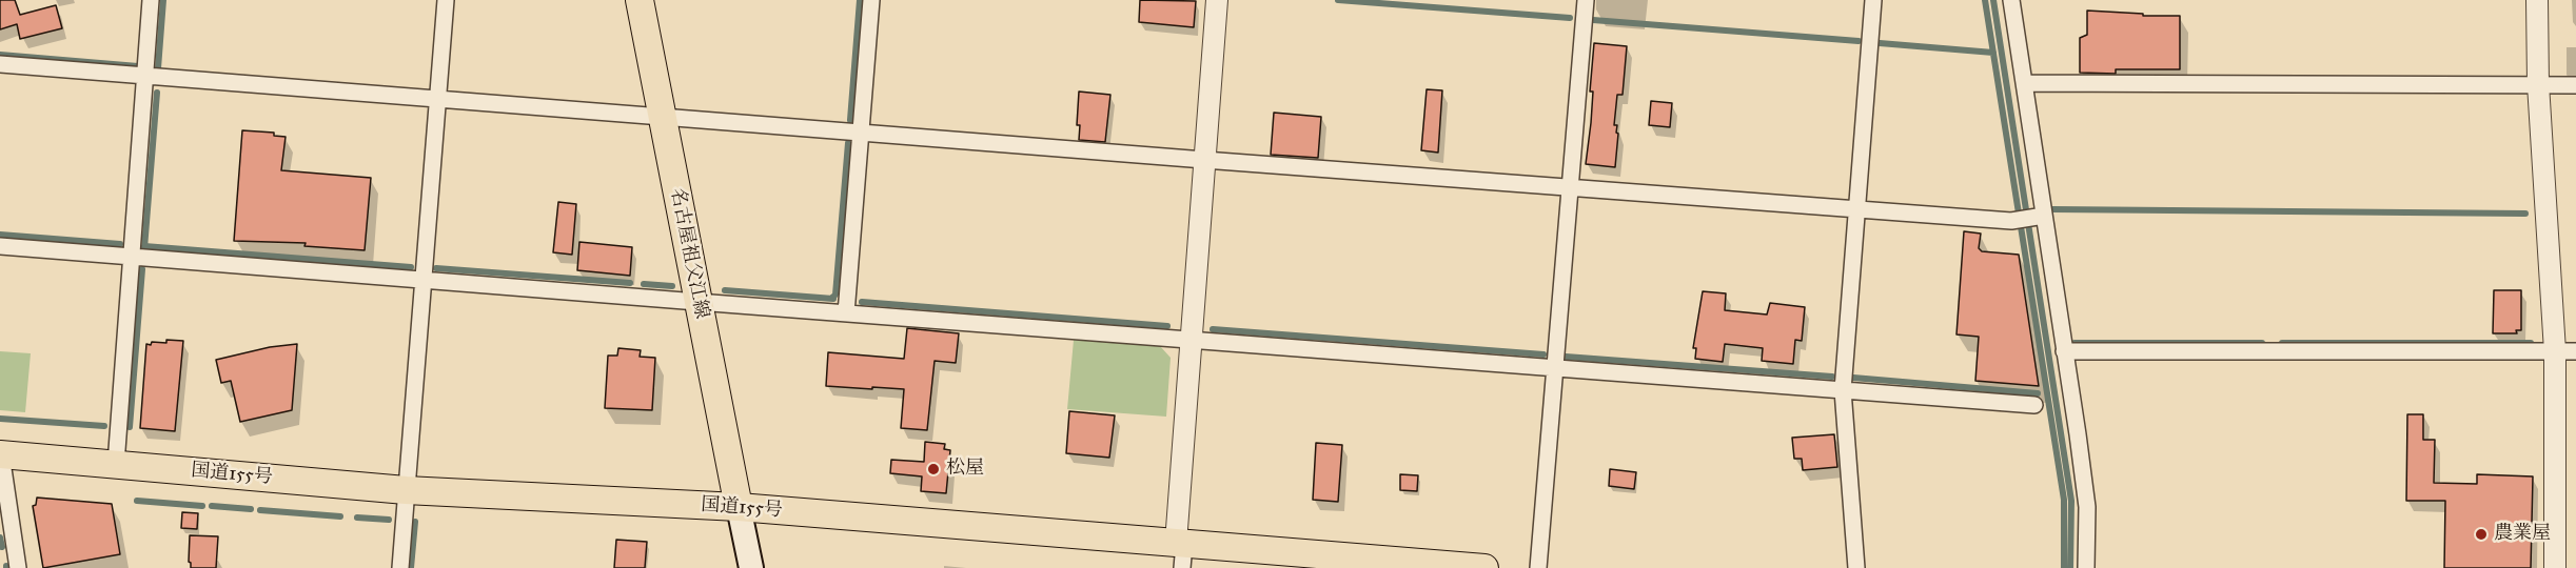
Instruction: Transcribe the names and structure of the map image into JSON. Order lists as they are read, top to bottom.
{
  "streets": {
    "main road": ["名古屋祖父江線", "国道155号"]
  },
  "crossings": [
    ["名古屋祖父江線", "国道155号"]
  ],
  "places": ["松屋", "農業屋"]
}
